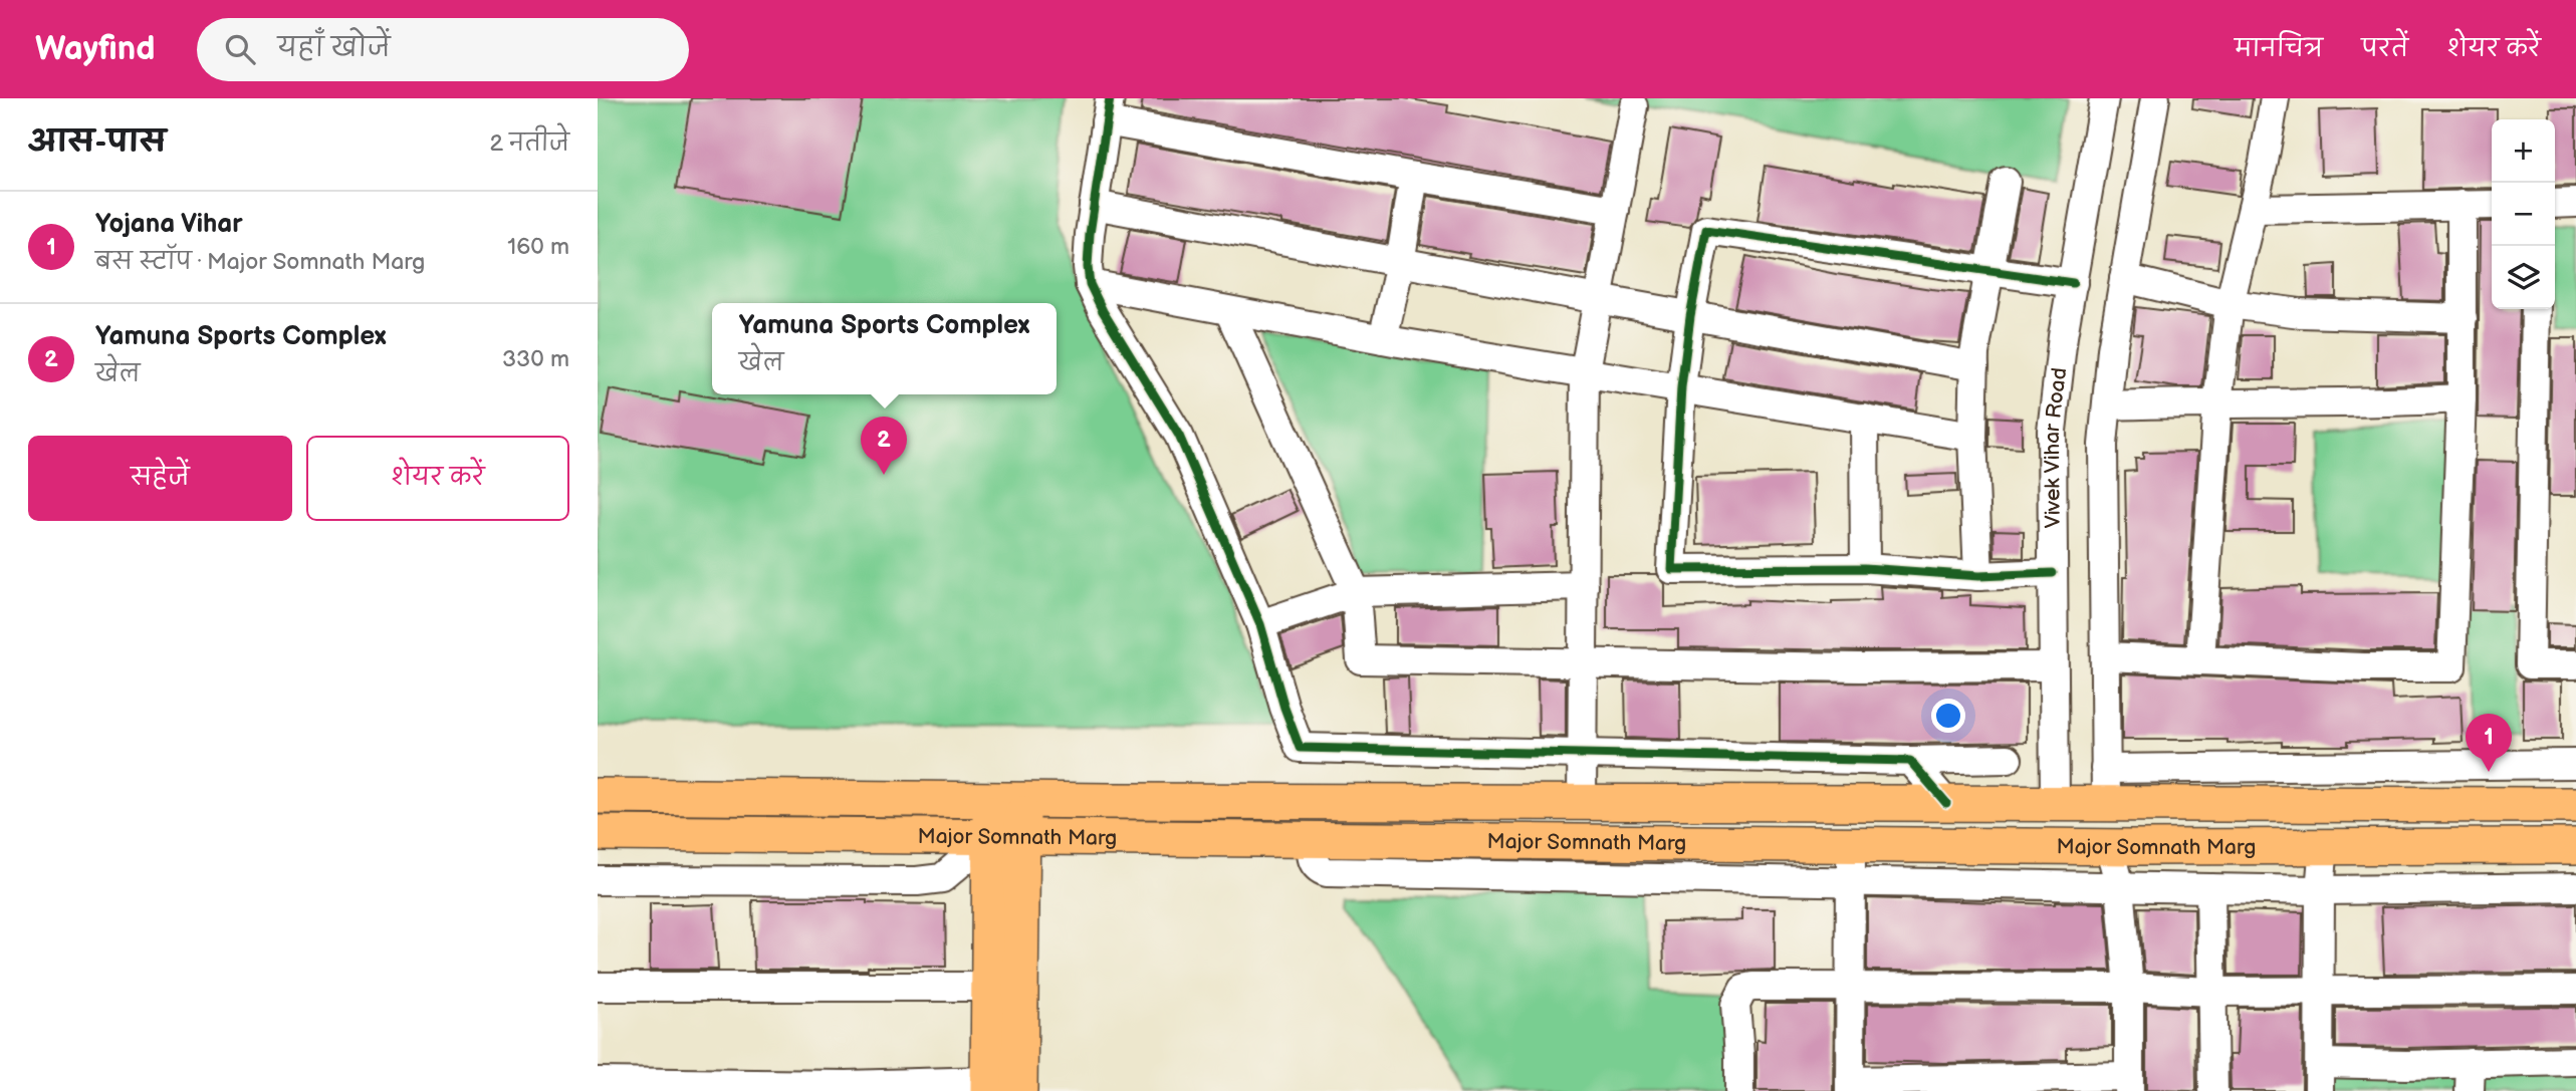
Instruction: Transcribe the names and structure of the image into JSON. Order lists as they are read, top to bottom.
{
  "streets": {
    "main road": ["Major Somnath Marg"],
    "street": ["Vivek Vihar Road"]
  },
  "crossings": [
    ["Vivek Vihar Road", "Major Somnath Marg"]
  ],
  "page": {
    "header": "Wayfind",
    "search": "यहाँ खोजें",
    "nav": ["मानचित्र", "परतें", "शेयर करें"],
    "heading": ["आस-पास", "2 नतीजे"],
    "map_buttons": ["+", "−"],
    "list": [
      {
        "mark": "1",
        "name": "Yojana Vihar",
        "note": "बस स्टॉप · Major Somnath Marg",
        "value": "160 m"
      },
      {
        "mark": "2",
        "name": "Yamuna Sports Complex",
        "note": "खेल",
        "value": "330 m"
      }
    ],
    "popup": ["Yamuna Sports Complex", "खेल"],
    "buttons": ["सहेजें", "शेयर करें"],
    "pins": ["2", "1"]
  }
}
